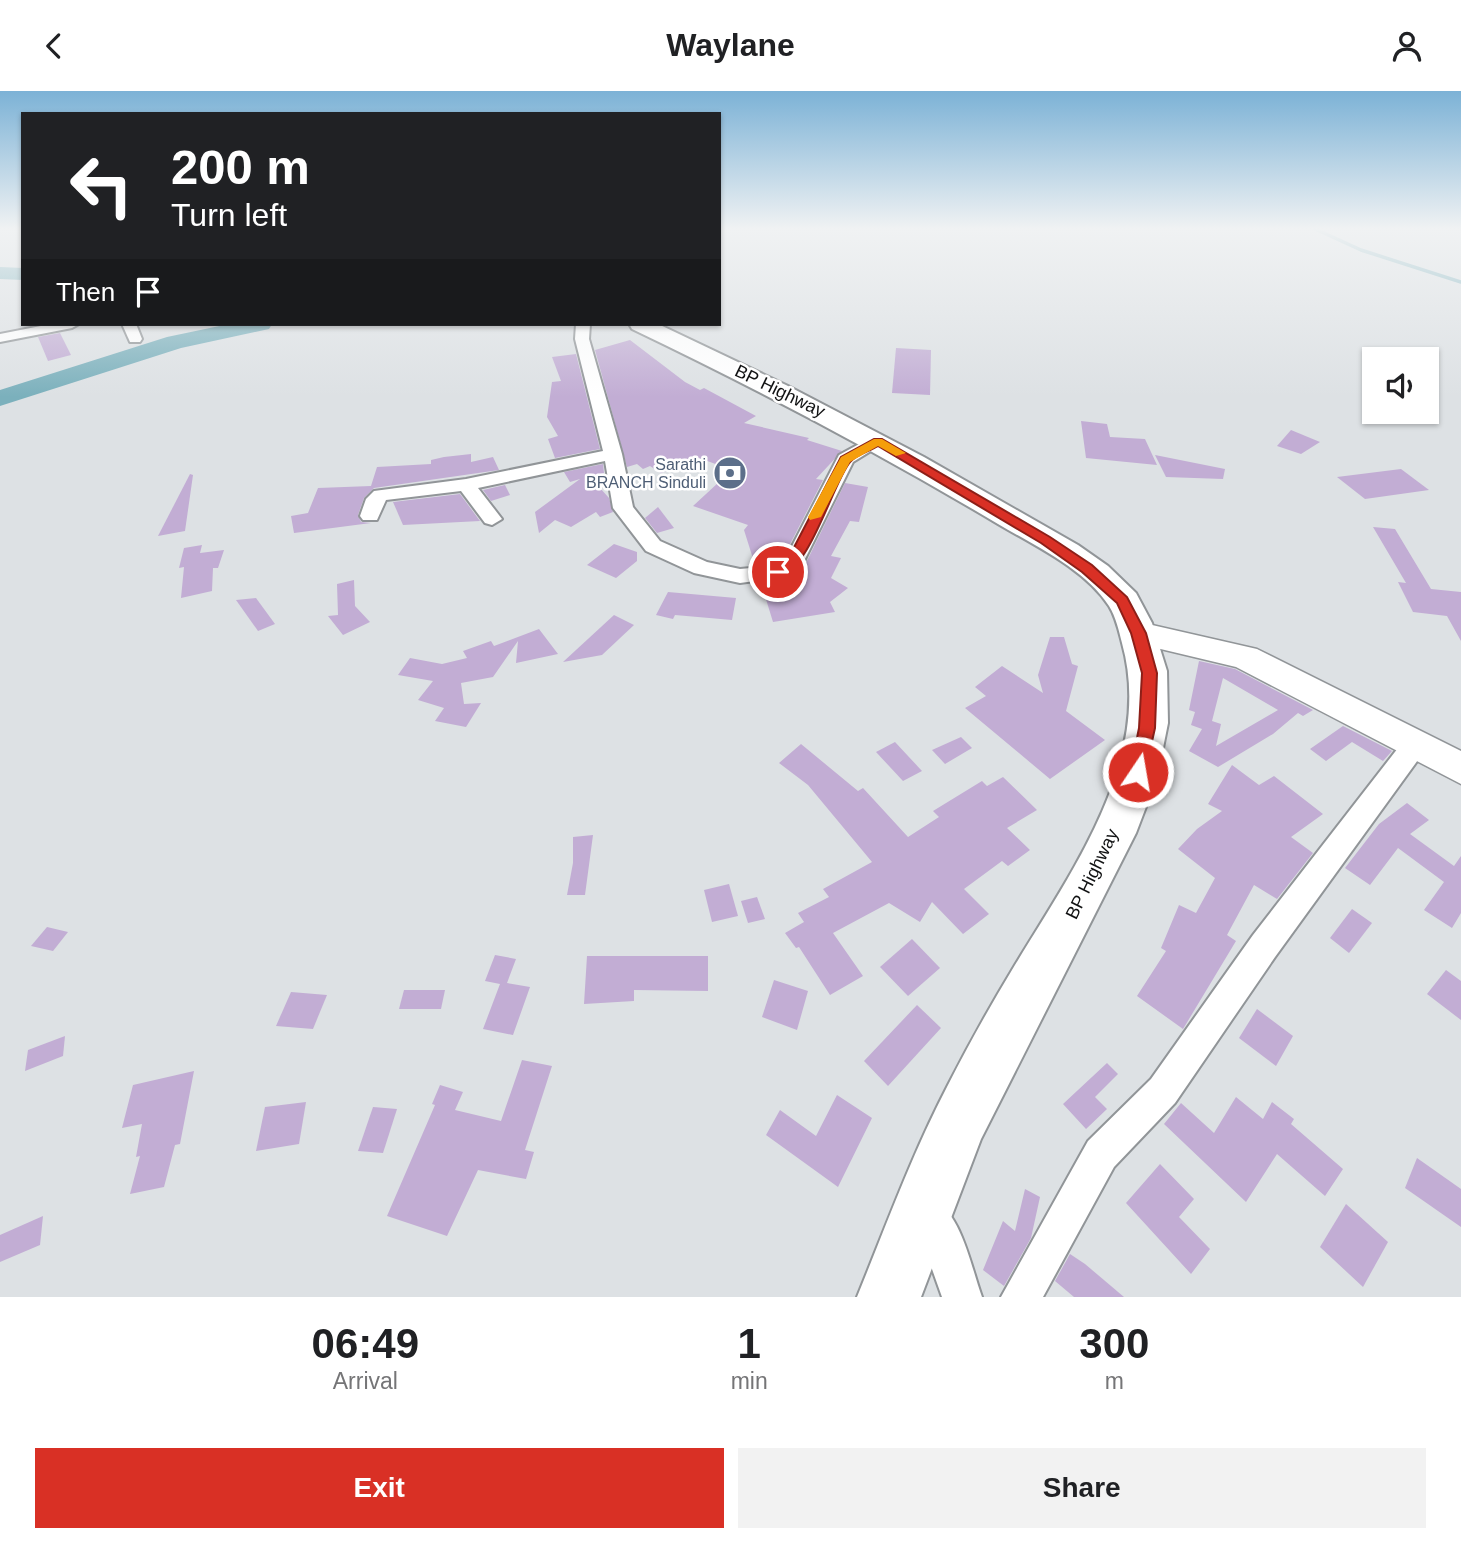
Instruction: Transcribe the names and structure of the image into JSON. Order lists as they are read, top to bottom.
{
  "streets": {
    "highway": ["BP Highway"]
  },
  "places": {
    "bank": ["Sarathi BRANCH Sinduli"]
  },
  "page": {
    "header": "Waylane",
    "turn": ["200 m", "Turn left"],
    "then": "Then",
    "eta": [
      "06:49",
      "Arrival",
      "1",
      "min",
      "300",
      "m"
    ],
    "buttons": ["Exit", "Share"]
  }
}
